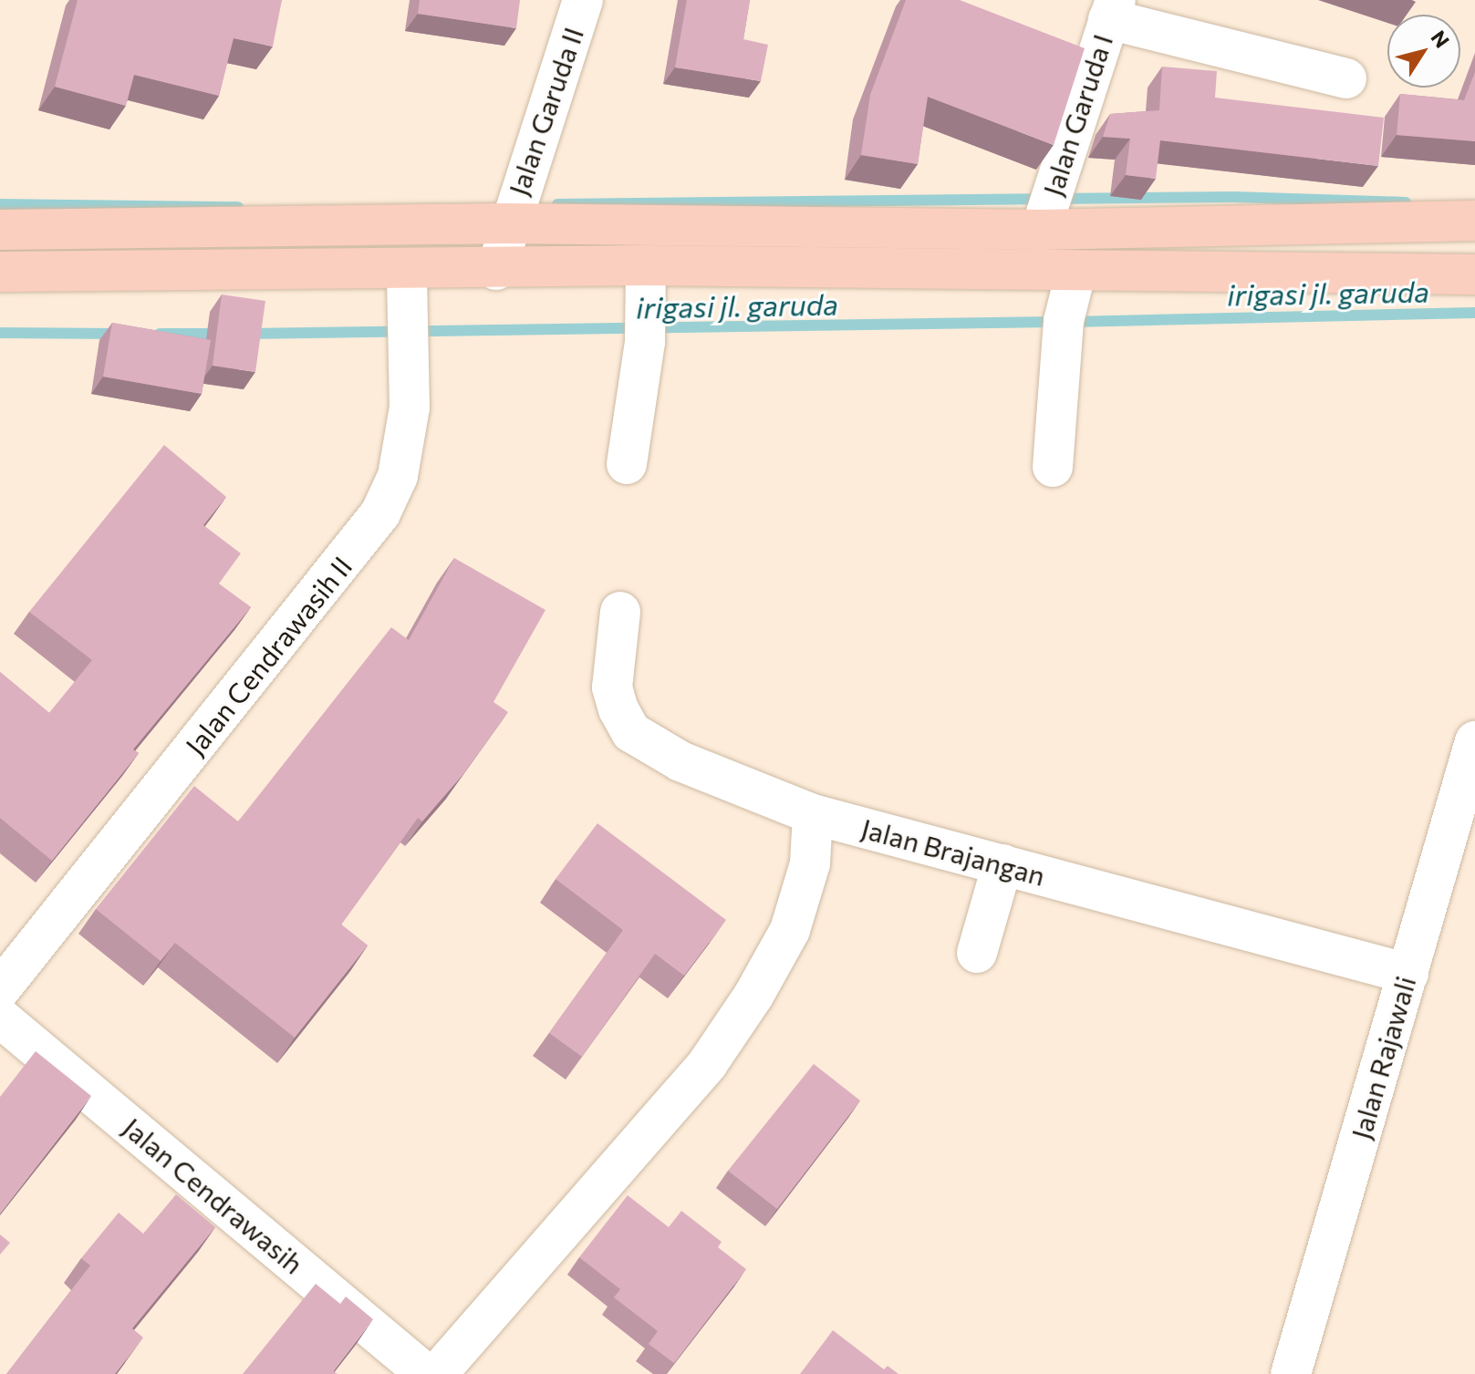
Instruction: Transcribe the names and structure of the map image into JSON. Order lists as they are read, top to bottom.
{
  "streets": {
    "street": [
      "Jalan Garuda II",
      "Jalan Garuda I",
      "Jalan Cendrawasih II",
      "Jalan Brajangan",
      "Jalan Rajawali",
      "Jalan Cendrawasih"
    ]
  },
  "crossings": [
    ["Jalan Brajangan", "Jalan Rajawali"]
  ],
  "water": ["irigasi jl. garuda"],
  "north": "top right"
}
